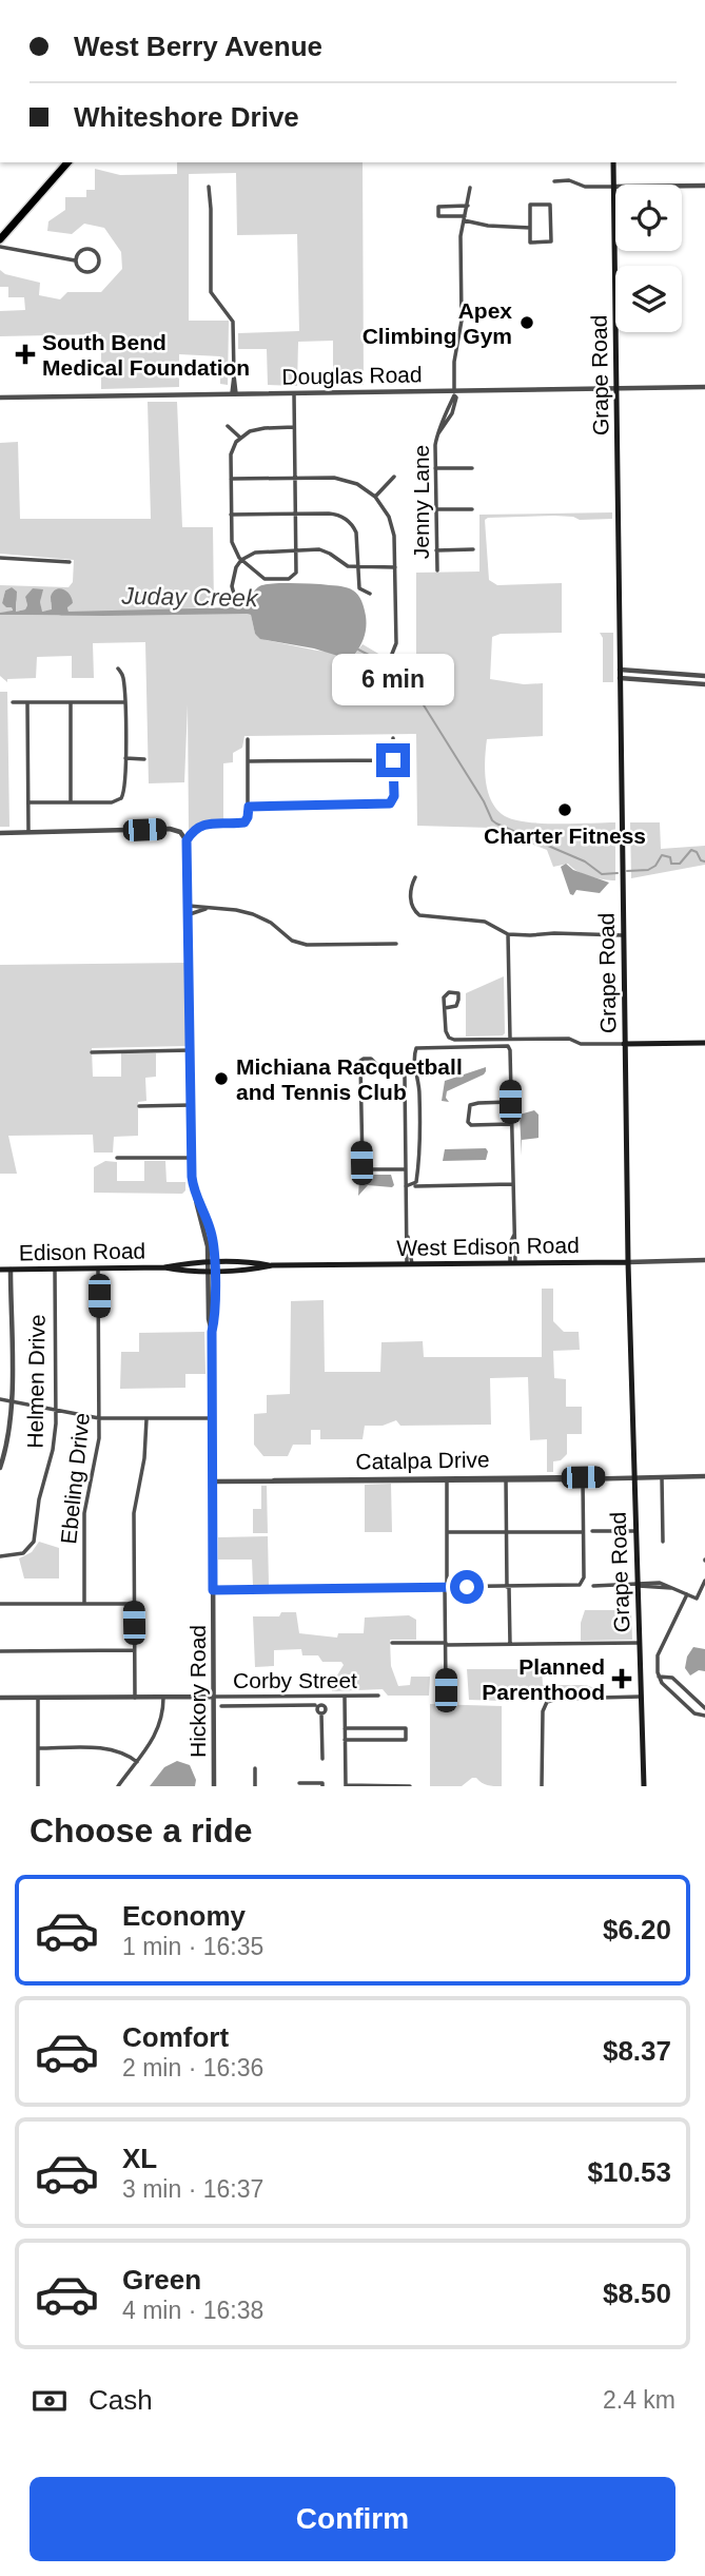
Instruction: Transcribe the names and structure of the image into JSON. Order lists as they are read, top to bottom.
{
  "streets": {
    "main road": ["Grape Road", "West Edison Road", "Edison Road"],
    "street": [
      "Douglas Road",
      "Jenny Lane",
      "Helmen Drive",
      "Catalpa Drive",
      "Ebeling Drive",
      "Corby Street",
      "Hickory Road"
    ]
  },
  "crossings": [
    ["Douglas Road", "Grape Road"],
    ["Douglas Road", "Jenny Lane"],
    ["Grape Road", "West Edison Road"],
    ["Grape Road", "Catalpa Drive"],
    ["West Edison Road", "Edison Road"],
    ["West Edison Road", "Hickory Road"],
    ["Edison Road", "Helmen Drive"],
    ["Edison Road", "Ebeling Drive"],
    ["Edison Road", "Hickory Road"],
    ["Catalpa Drive", "Hickory Road"],
    ["Corby Street", "Hickory Road"]
  ],
  "water": ["Juday Creek"],
  "places": {
    "other": ["Apex Climbing Gym", "Charter Fitness", "Michiana Racquetball and Tennis Club"],
    "health": ["South Bend Medical Foundation", "Planned Parenthood"]
  },
  "page": {
    "banner": ["West Berry Avenue", "Whiteshore Drive"],
    "bubble": "6 min",
    "heading": "Choose a ride",
    "list": [
      {
        "name": "Economy",
        "note": "1 min · 16:35",
        "value": "$6.20"
      },
      {
        "name": "Comfort",
        "note": "2 min · 16:36",
        "value": "$8.37"
      },
      {
        "name": "XL",
        "note": "3 min · 16:37",
        "value": "$10.53"
      },
      {
        "name": "Green",
        "note": "4 min · 16:38",
        "value": "$8.50"
      }
    ],
    "pay": ["Cash", "2.4 km"],
    "buttons": "Confirm"
  }
}
